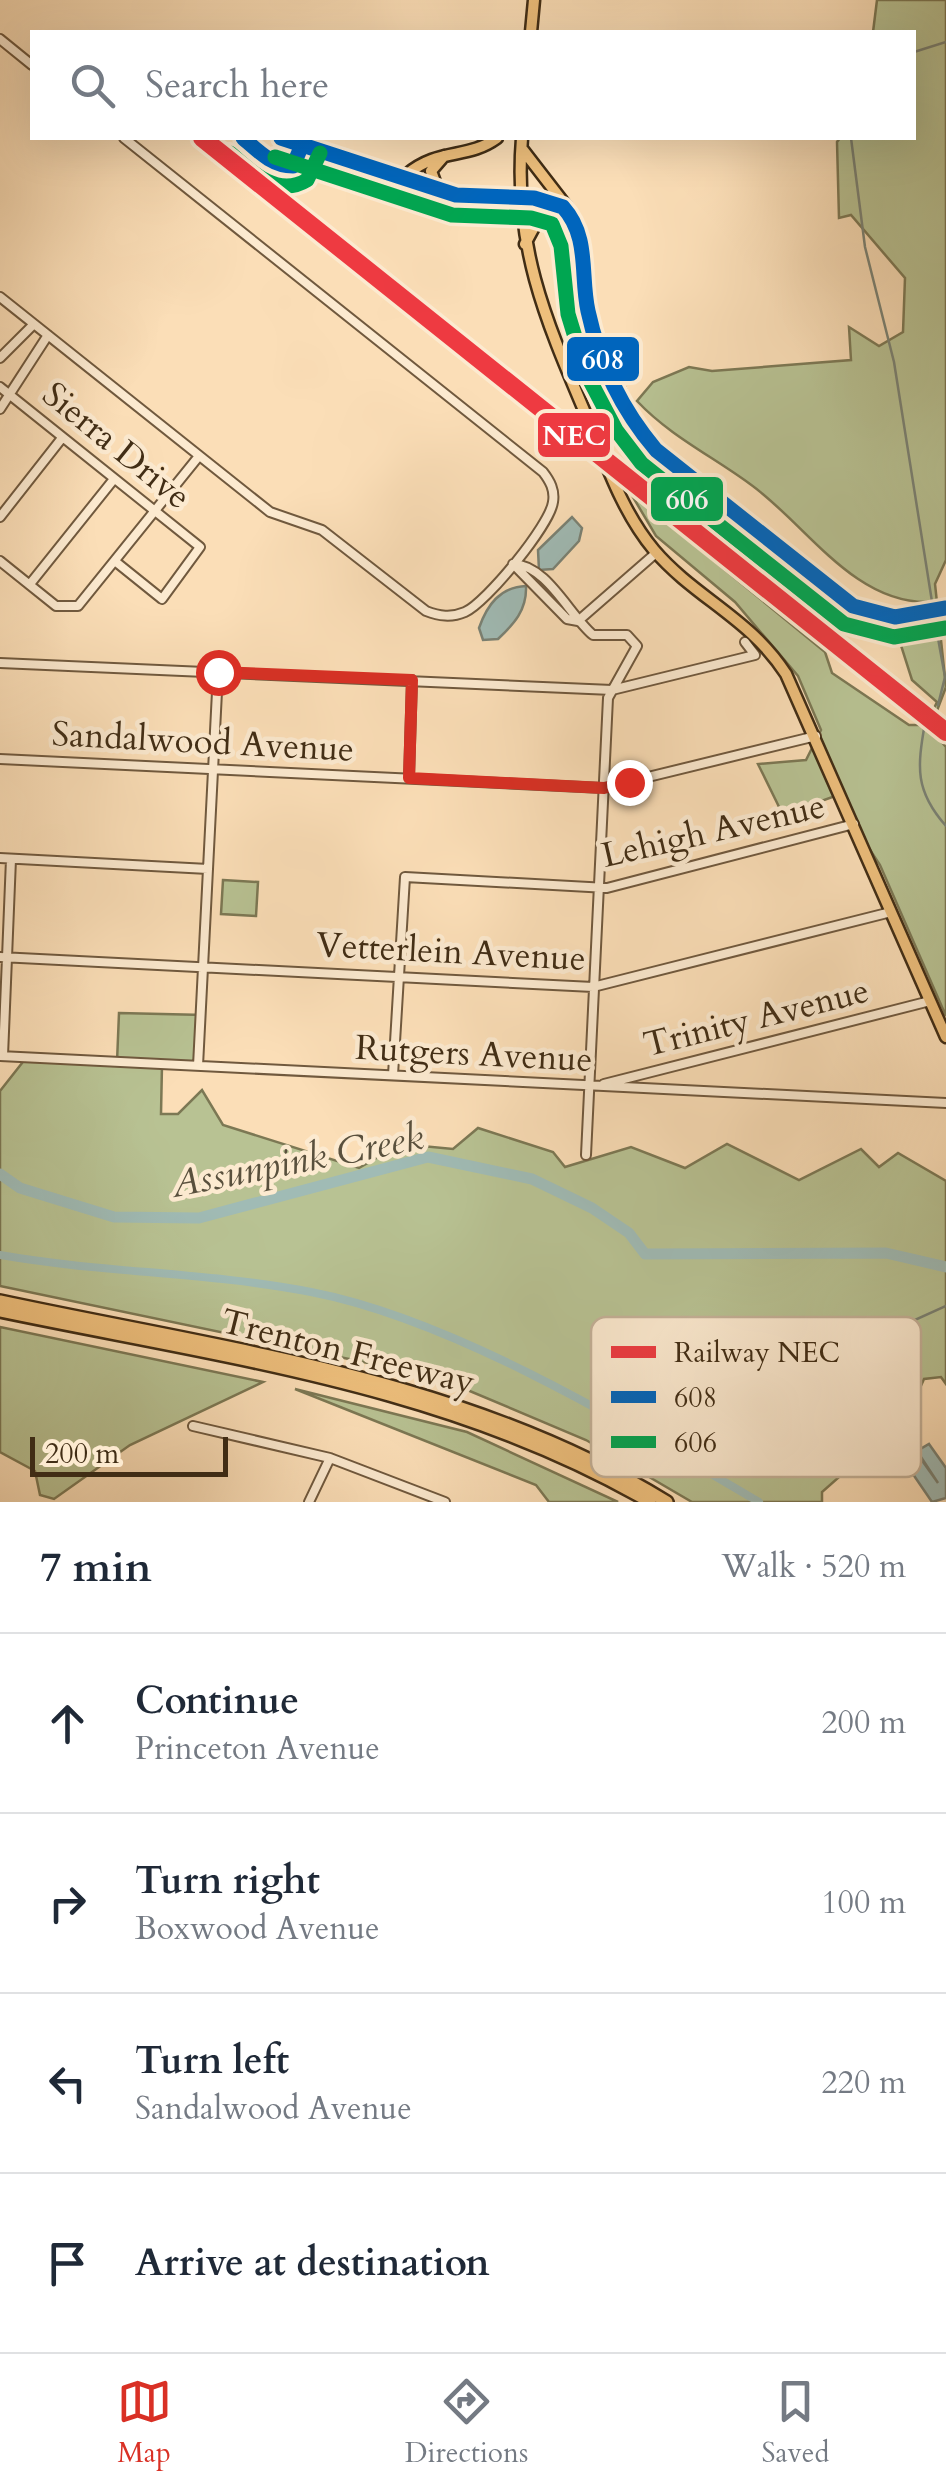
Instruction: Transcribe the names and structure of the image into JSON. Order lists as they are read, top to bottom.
{
  "streets": {
    "highway": ["Trenton Freeway"],
    "street": [
      "Sierra Drive",
      "Sandalwood Avenue",
      "Lehigh Avenue",
      "Vetterlein Avenue",
      "Trinity Avenue",
      "Rutgers Avenue"
    ]
  },
  "crossings": [
    ["Lehigh Avenue", "Vetterlein Avenue"],
    ["Trinity Avenue", "Rutgers Avenue"]
  ],
  "water": ["Assunpink Creek"],
  "lines": ["rail line NEC", "transit line 608", "transit line 606"],
  "legend": ["Railway NEC", "608", "606"],
  "scale_bar": "200 m",
  "page": {
    "search": "Search here",
    "scale": "200 m",
    "heading": ["7 min", "Walk · 520 m"],
    "list": [
      ["Continue", "Princeton Avenue", "200 m"],
      ["Turn right", "Boxwood Avenue", "100 m"],
      ["Turn left", "Sandalwood Avenue", "220 m"],
      "Arrive at destination"
    ],
    "nav": ["Map", "Directions", "Saved"]
  }
}
